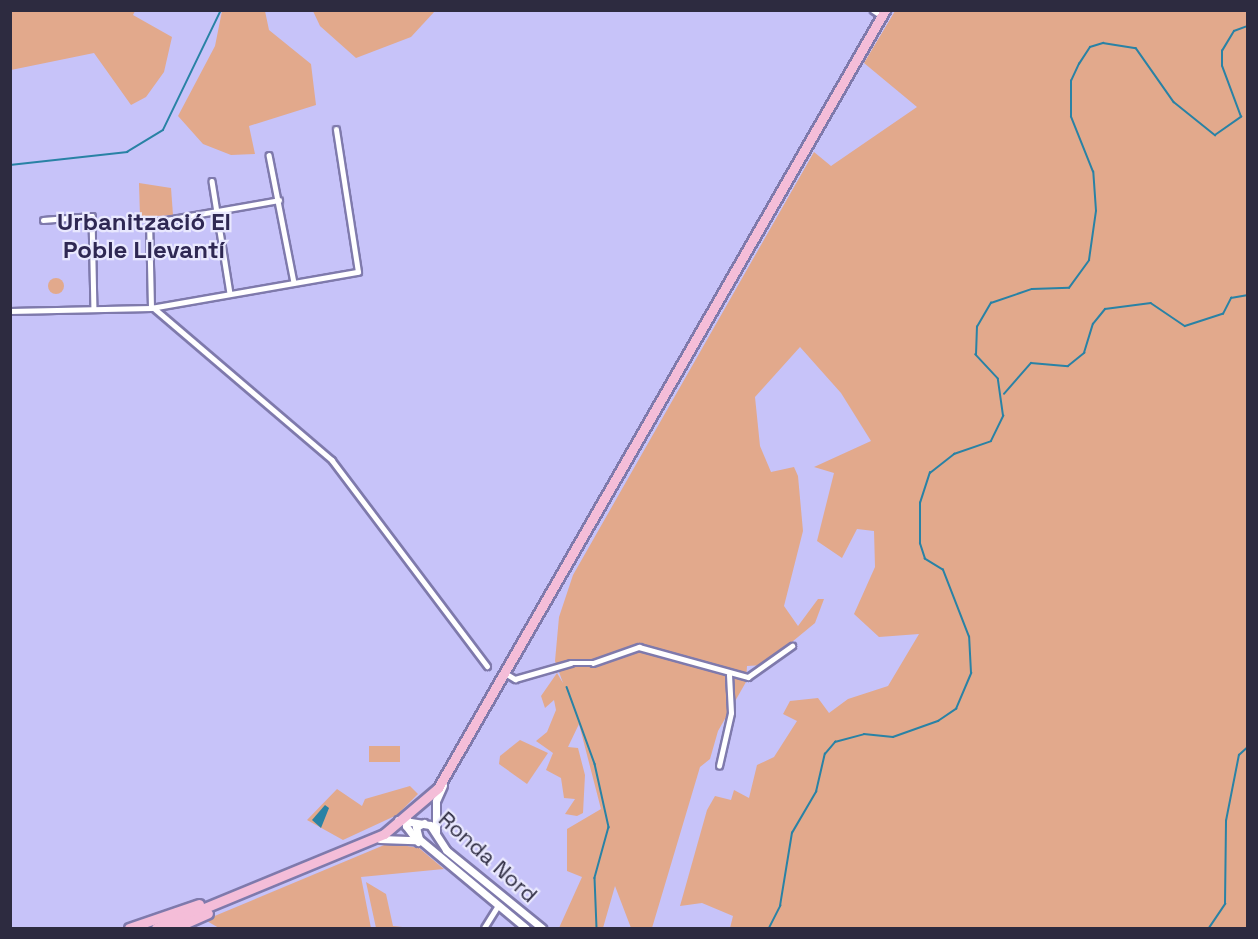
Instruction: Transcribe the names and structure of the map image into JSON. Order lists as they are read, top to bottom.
{
  "streets": {
    "main road": ["Ronda Nord"]
  },
  "districts": ["Urbanització El Poble Llevantí"]
}
